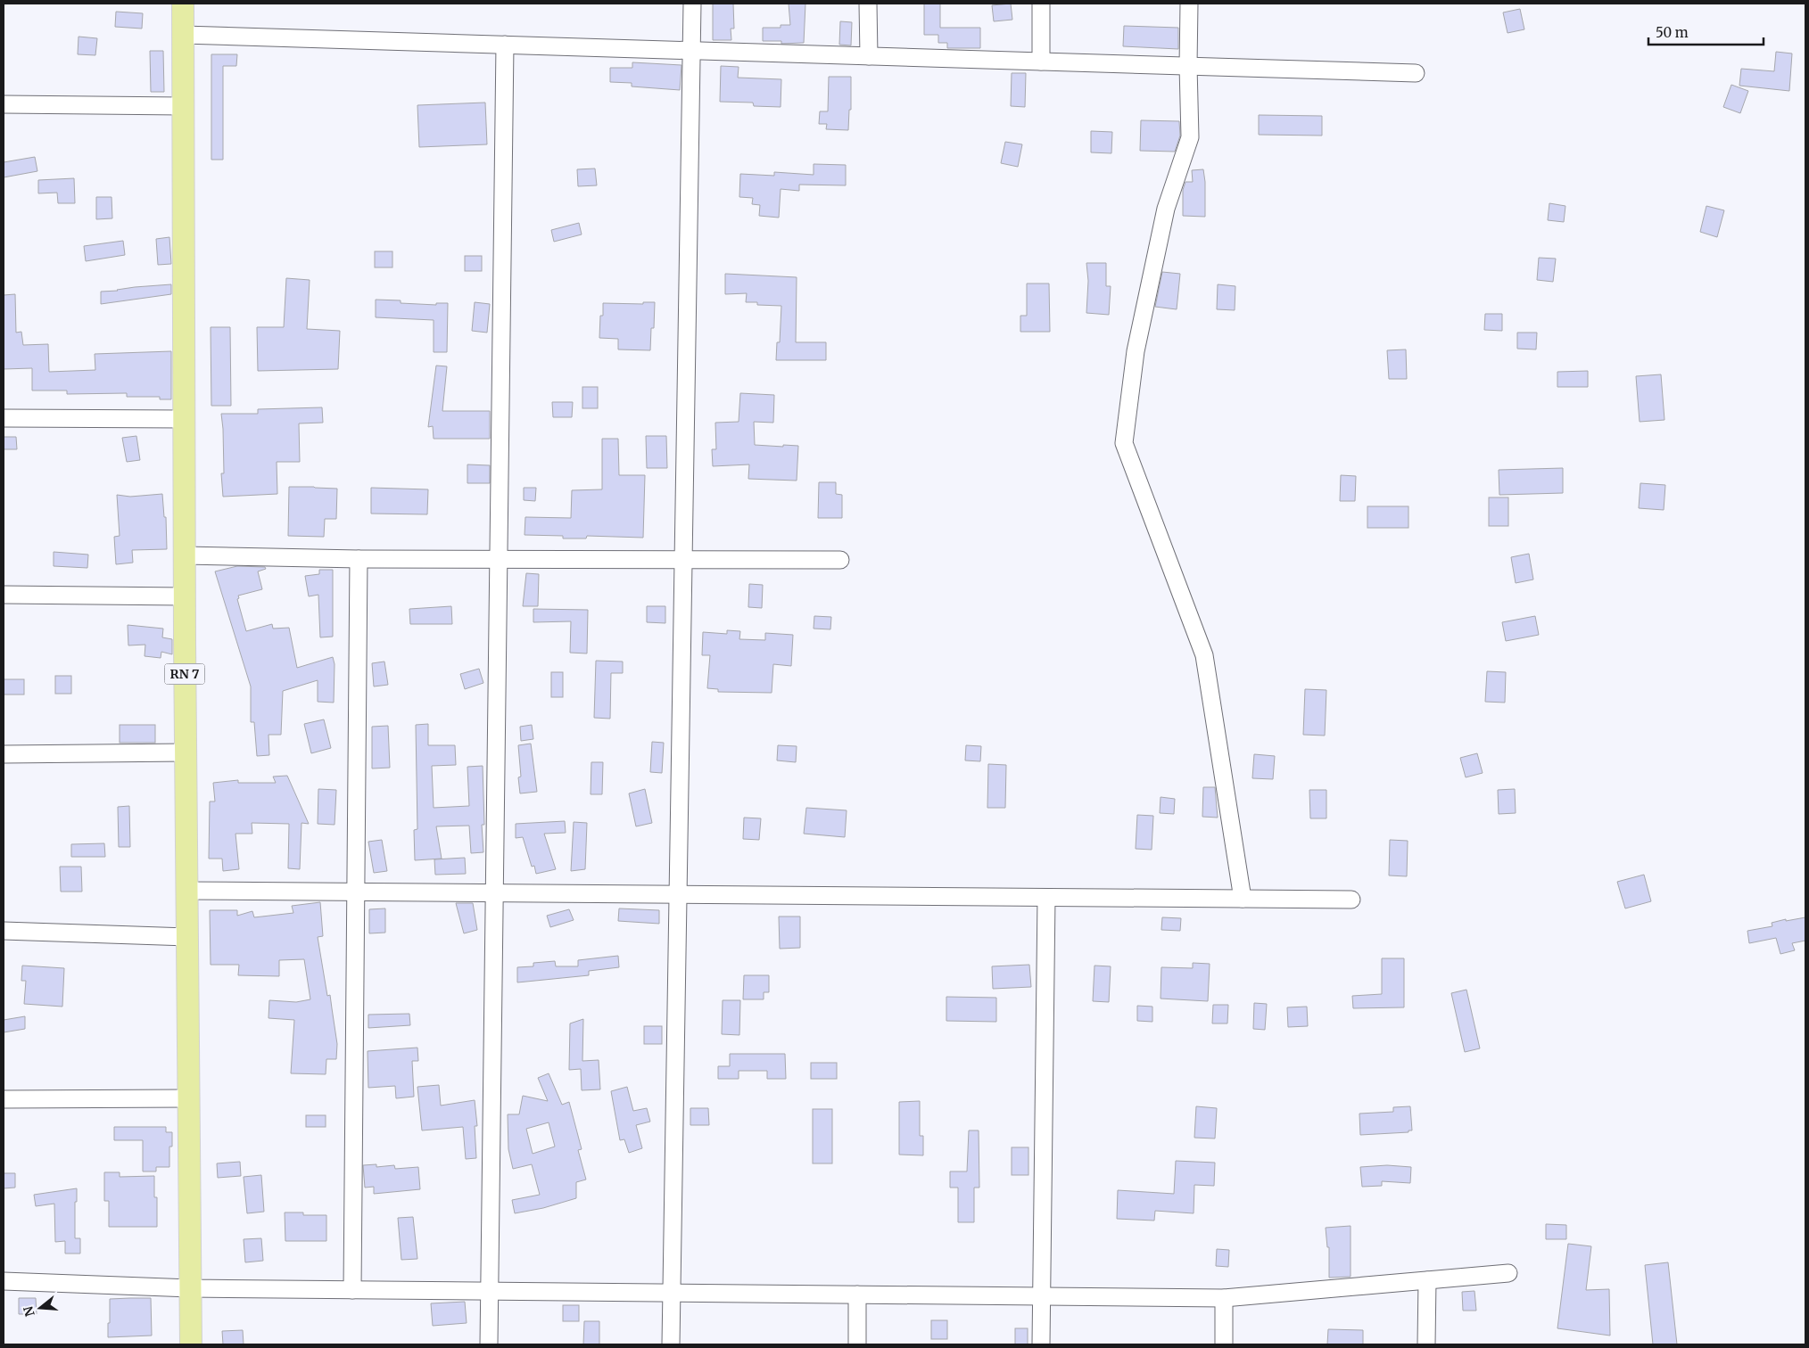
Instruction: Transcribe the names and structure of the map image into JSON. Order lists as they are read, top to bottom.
{
  "streets": {
    "main road": ["RN 7"]
  },
  "scale_bar": "50 m",
  "north": "left"
}
